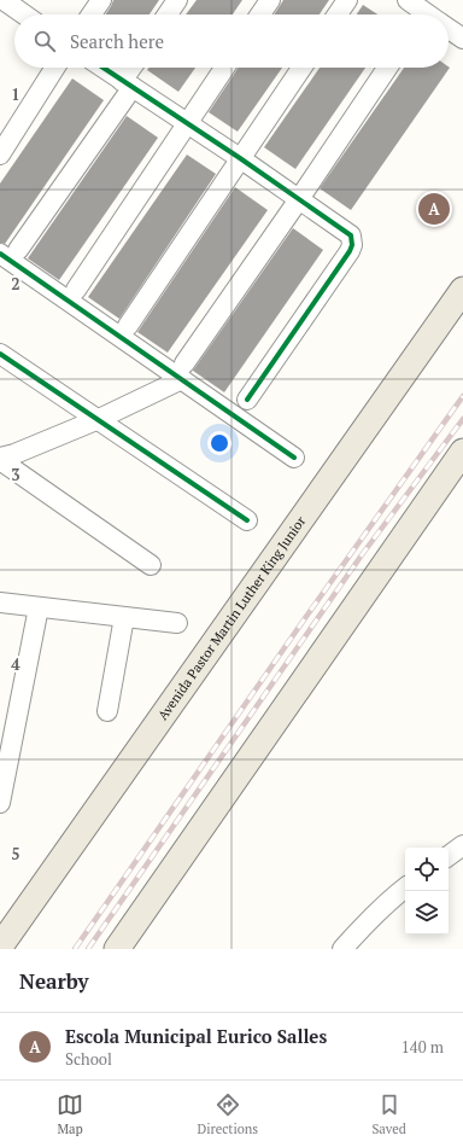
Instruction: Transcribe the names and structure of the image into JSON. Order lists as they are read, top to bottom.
{
  "streets": {
    "main road": ["Avenida Pastor Martin Luther King Junior"]
  },
  "page": {
    "search": "Search here",
    "pins": "A",
    "heading": "Nearby",
    "list": [
      {
        "mark": "A",
        "name": "Escola Municipal Eurico Salles",
        "note": "School",
        "value": "140 m"
      }
    ],
    "nav": ["Map", "Directions", "Saved"]
  },
  "grid": {
    "rows": [
      "1",
      "2",
      "3",
      "4",
      "5"
    ]
  }
}
